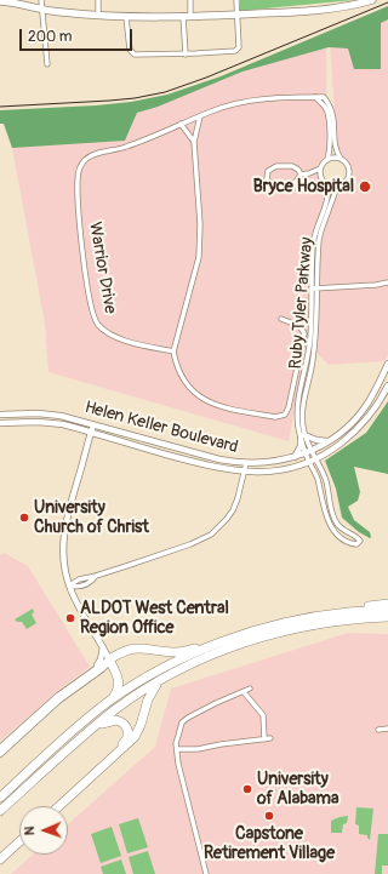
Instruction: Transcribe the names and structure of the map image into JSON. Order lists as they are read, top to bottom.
{
  "streets": {
    "street": ["Warrior Drive", "Ruby Tyler Parkway", "Helen Keller Boulevard"]
  },
  "crossings": [
    ["Warrior Drive", "Ruby Tyler Parkway"],
    ["Ruby Tyler Parkway", "Helen Keller Boulevard"]
  ],
  "places": [
    "Bryce Hospital",
    "University Church of Christ",
    "ALDOT West Central Region Office",
    "University of Alabama",
    "Capstone Retirement Village"
  ],
  "scale_bar": "200 m",
  "north": "left"
}
